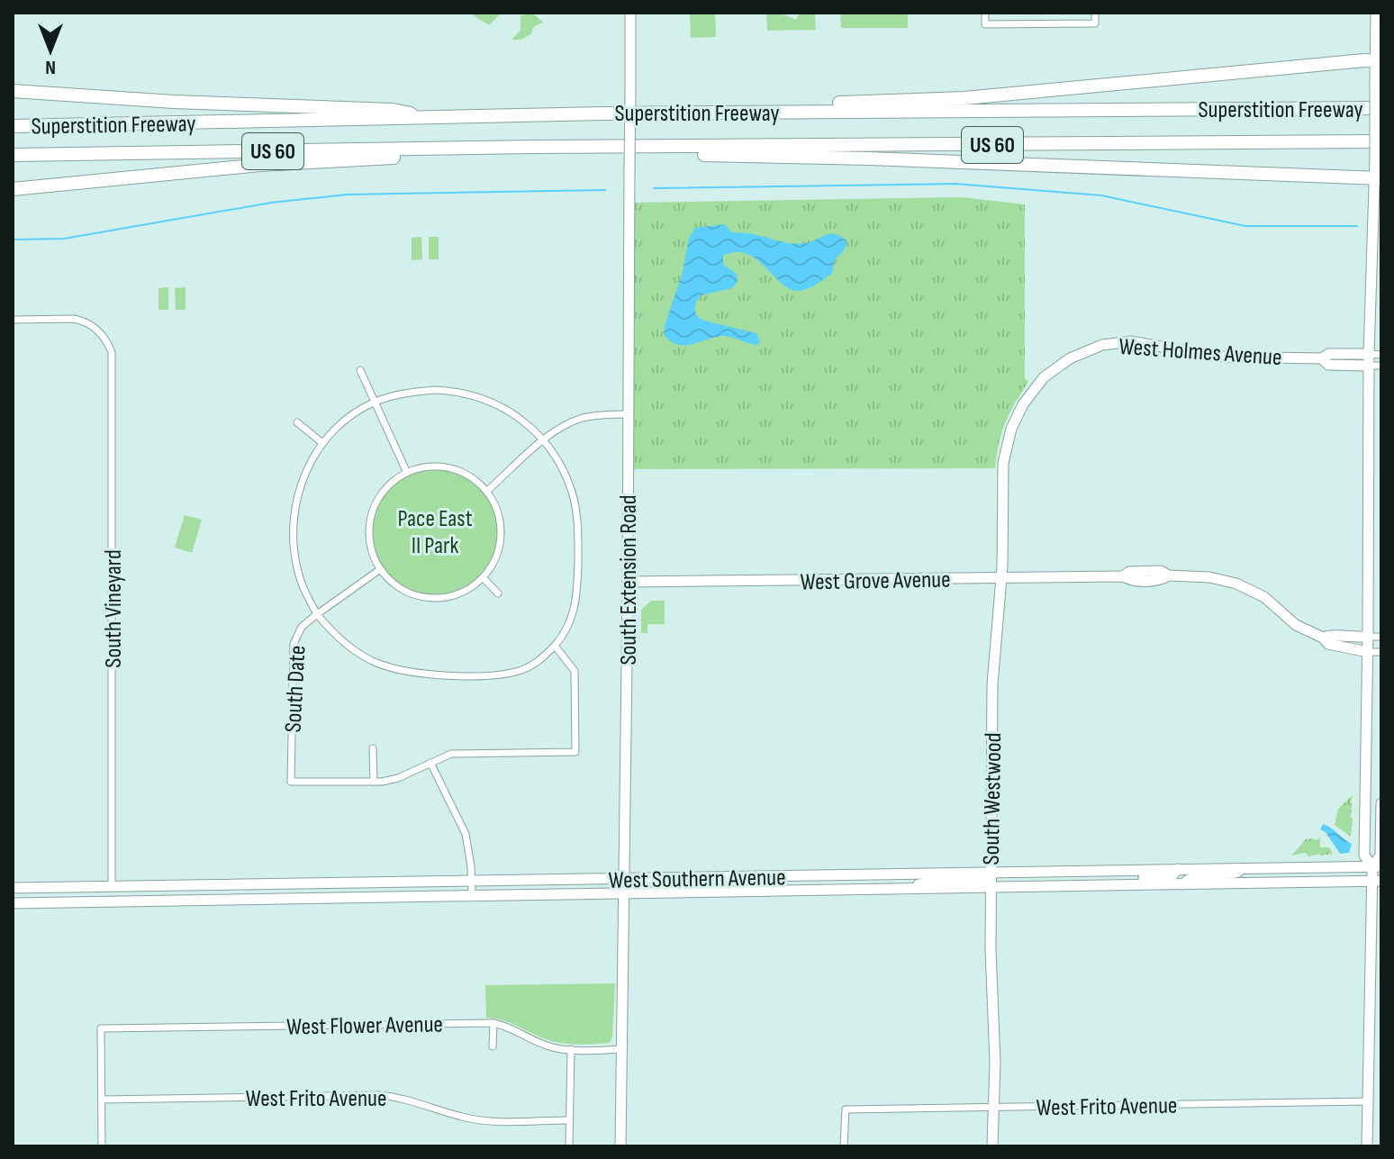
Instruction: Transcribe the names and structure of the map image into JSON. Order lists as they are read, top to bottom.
{
  "streets": {
    "highway": ["Superstition Freeway", "US 60"],
    "main road": [
      "West Holmes Avenue",
      "South Extension Road",
      "West Grove Avenue",
      "South Westwood",
      "West Southern Avenue"
    ],
    "street": [
      "South Vineyard",
      "South Date",
      "West Flower Avenue",
      "West Frito Avenue"
    ]
  },
  "crossings": [
    ["West Holmes Avenue", "South Westwood"],
    ["South Extension Road", "West Grove Avenue"],
    ["South Extension Road", "West Southern Avenue"],
    ["South Extension Road", "West Flower Avenue"],
    ["West Grove Avenue", "South Westwood"],
    ["South Vineyard", "West Southern Avenue"],
    ["South Westwood", "West Southern Avenue"],
    ["South Westwood", "West Frito Avenue"],
    ["West Flower Avenue", "West Frito Avenue"]
  ],
  "parks": ["Pace East II Park"],
  "north": "bottom"
}
